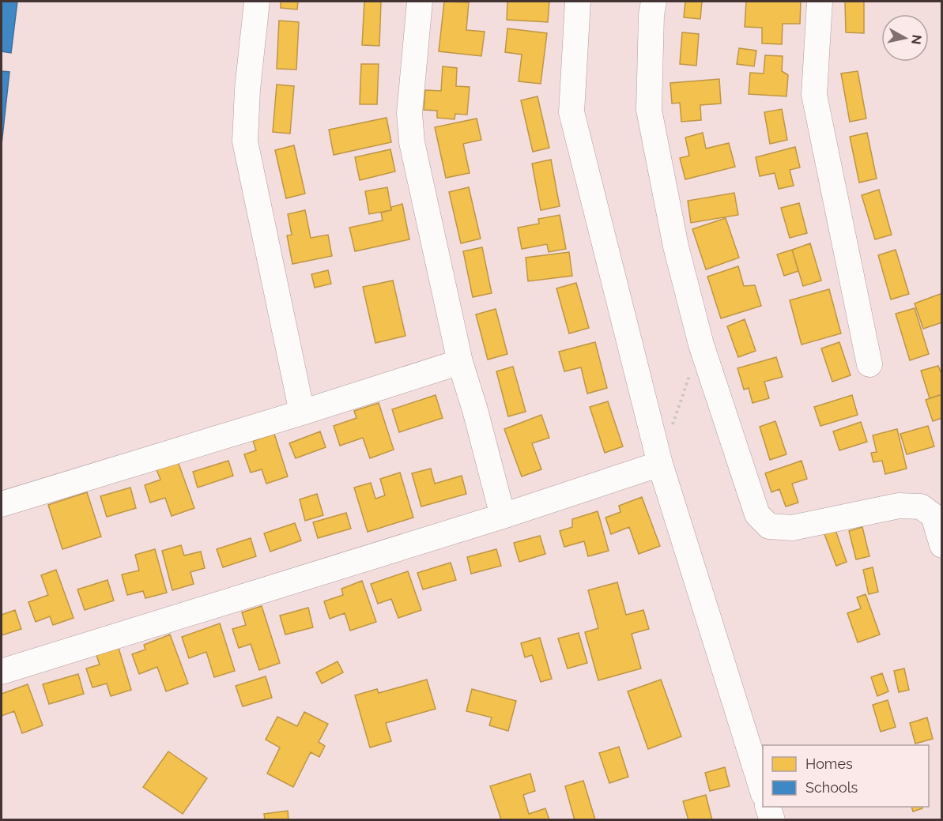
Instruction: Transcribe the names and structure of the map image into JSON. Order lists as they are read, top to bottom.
{
  "legend": ["Homes", "Schools"],
  "north": "right"
}
